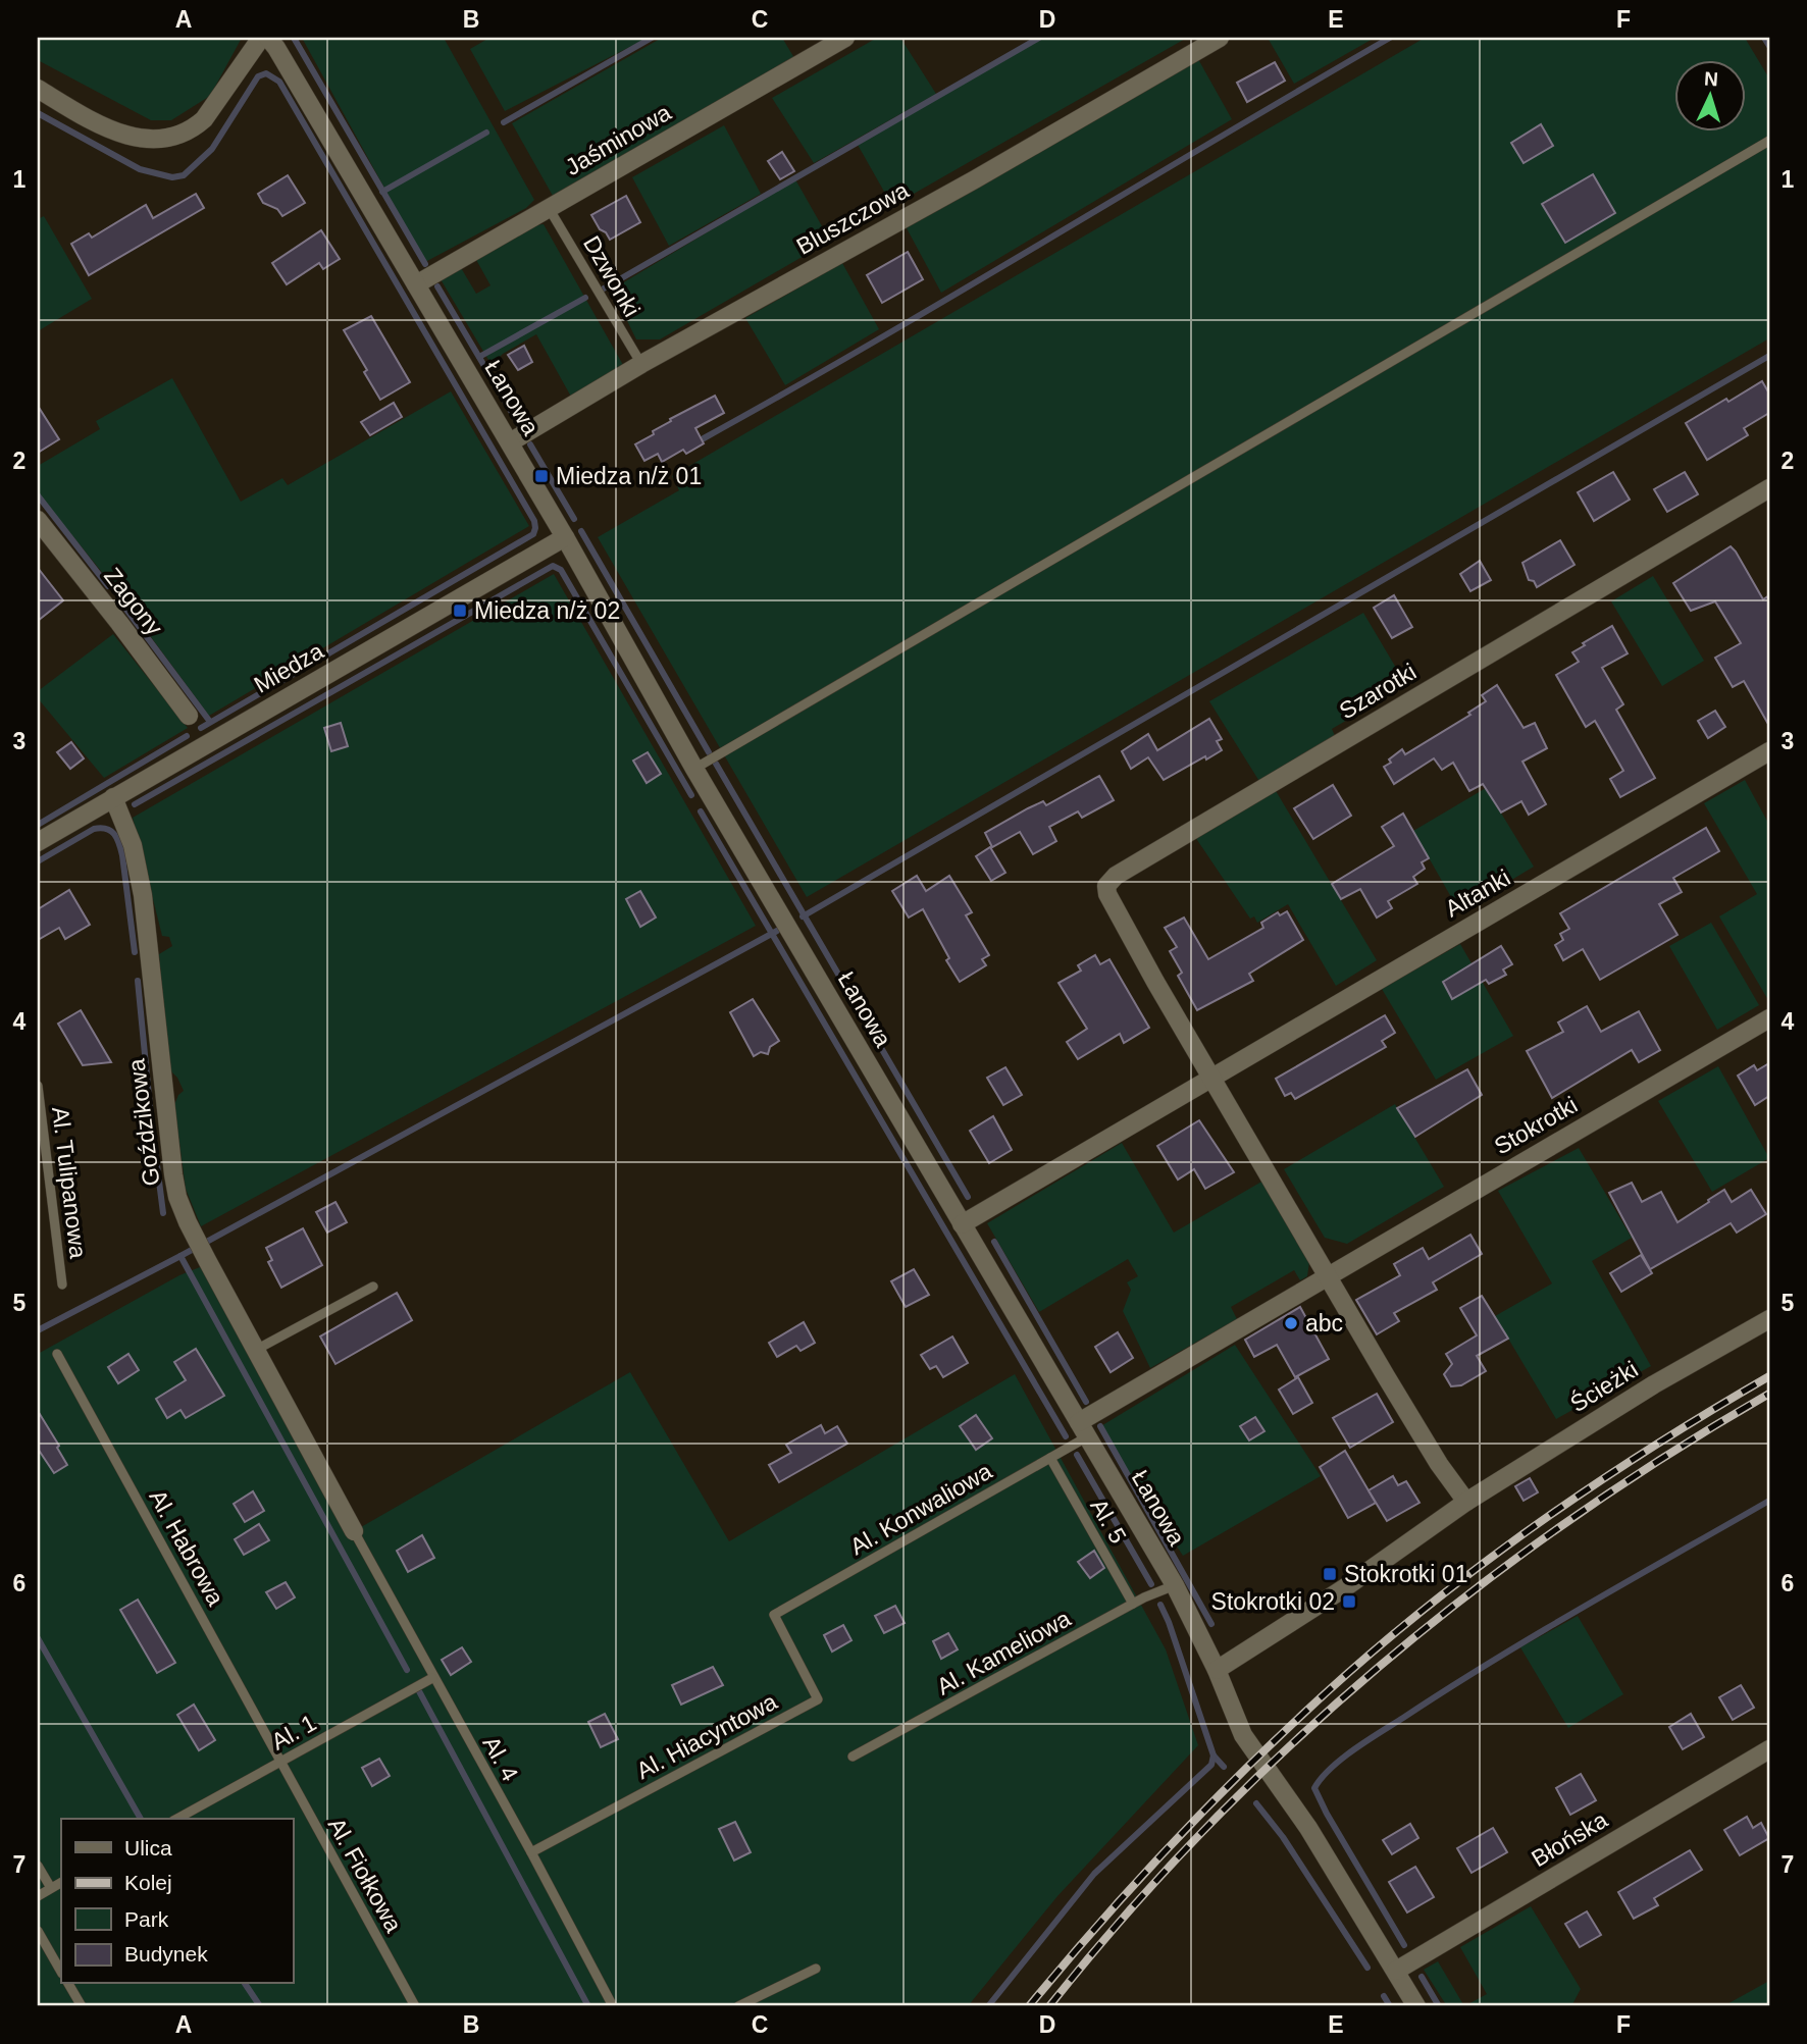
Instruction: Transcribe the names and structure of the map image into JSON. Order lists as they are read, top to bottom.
{
  "streets": {
    "street": [
      "Jaśminowa",
      "Bluszczowa",
      "Łanowa",
      "Zagony",
      "Miedza",
      "Szarotki",
      "Altanki",
      "Goździkowa",
      "Stokrotki",
      "Ścieżki",
      "Błońska"
    ],
    "lane": [
      "Dzwonki",
      "Al. Tulipanowa",
      "Al. Konwaliowa",
      "Al. 5",
      "Al. Habrowa",
      "Al. Kameliowa",
      "Al. 1",
      "Al. Hiacyntowa",
      "Al. 4",
      "Al. Fiołkowa"
    ]
  },
  "crossings": [
    ["Jaśminowa", "Dzwonki"],
    ["Jaśminowa", "Łanowa"],
    ["Bluszczowa", "Dzwonki"],
    ["Bluszczowa", "Łanowa"],
    ["Łanowa", "Miedza"],
    ["Łanowa", "Altanki"],
    ["Łanowa", "Stokrotki"],
    ["Łanowa", "Ścieżki"],
    ["Łanowa", "Al. Konwaliowa"],
    ["Łanowa", "Al. Kameliowa"],
    ["Łanowa", "Błońska"],
    ["Miedza", "Goździkowa"],
    ["Szarotki", "Altanki"],
    ["Goździkowa", "Al. 4"],
    ["Stokrotki", "Al. Konwaliowa"],
    ["Al. Konwaliowa", "Al. 5"],
    ["Al. Konwaliowa", "Al. Hiacyntowa"],
    ["Al. 5", "Al. Kameliowa"],
    ["Al. Habrowa", "Al. 1"],
    ["Al. Habrowa", "Al. Fiołkowa"],
    ["Al. 1", "Al. 4"],
    ["Al. 1", "Al. Fiołkowa"],
    ["Al. Hiacyntowa", "Al. 4"]
  ],
  "places": {
    "transit": [
      "Miedza n/ż 01",
      "Miedza n/ż 02",
      "Stokrotki 01",
      "Stokrotki 02"
    ],
    "other": ["abc"]
  },
  "legend": [
    "Ulica",
    "Kolej",
    "Park",
    "Budynek"
  ],
  "north": "top",
  "grid": {
    "columns": [
      "A",
      "B",
      "C",
      "D",
      "E",
      "F"
    ],
    "rows": [
      "1",
      "2",
      "3",
      "4",
      "5",
      "6",
      "7"
    ]
  }
}
